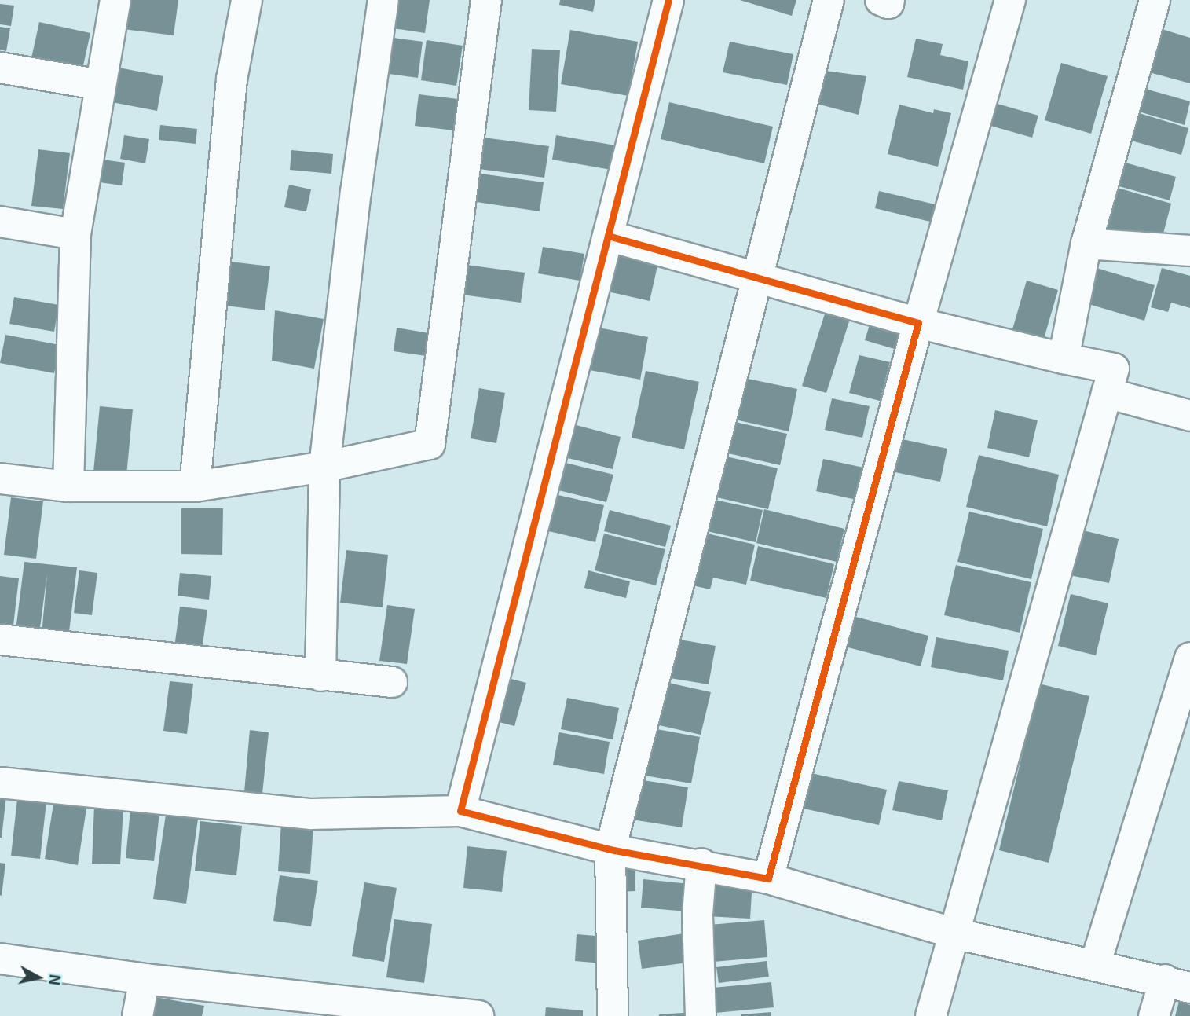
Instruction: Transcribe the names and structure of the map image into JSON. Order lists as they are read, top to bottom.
{
  "north": "right"
}
